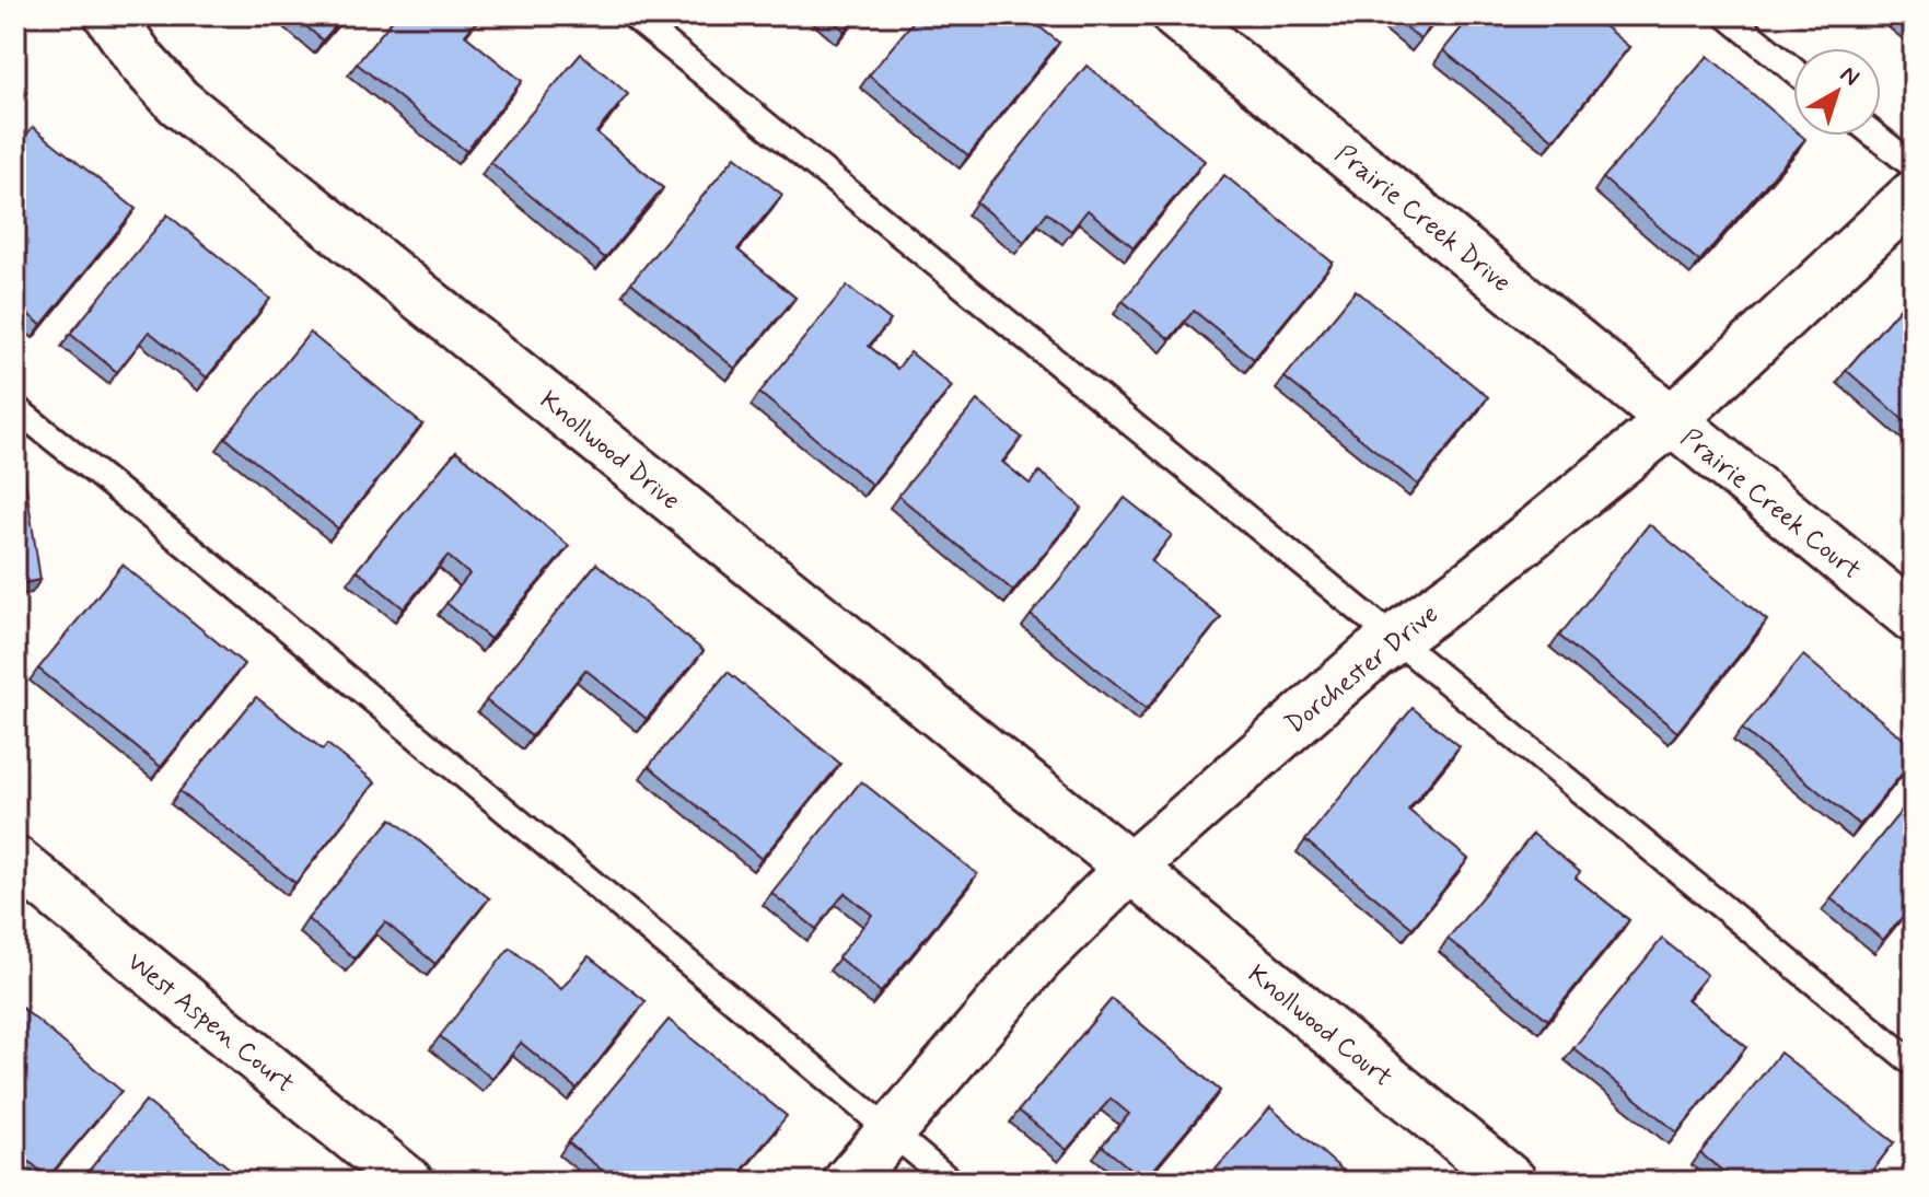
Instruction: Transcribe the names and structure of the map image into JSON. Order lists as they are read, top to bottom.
{
  "streets": {
    "street": [
      "Prairie Creek Drive",
      "Knollwood Drive",
      "Prairie Creek Court",
      "Dorchester Drive",
      "West Aspen Court",
      "Knollwood Court"
    ]
  },
  "crossings": [
    ["Prairie Creek Drive", "Prairie Creek Court"],
    ["Prairie Creek Drive", "Dorchester Drive"],
    ["Knollwood Drive", "Dorchester Drive"],
    ["Knollwood Drive", "Knollwood Court"],
    ["Prairie Creek Court", "Dorchester Drive"],
    ["Dorchester Drive", "Knollwood Court"]
  ],
  "north": "top right"
}
